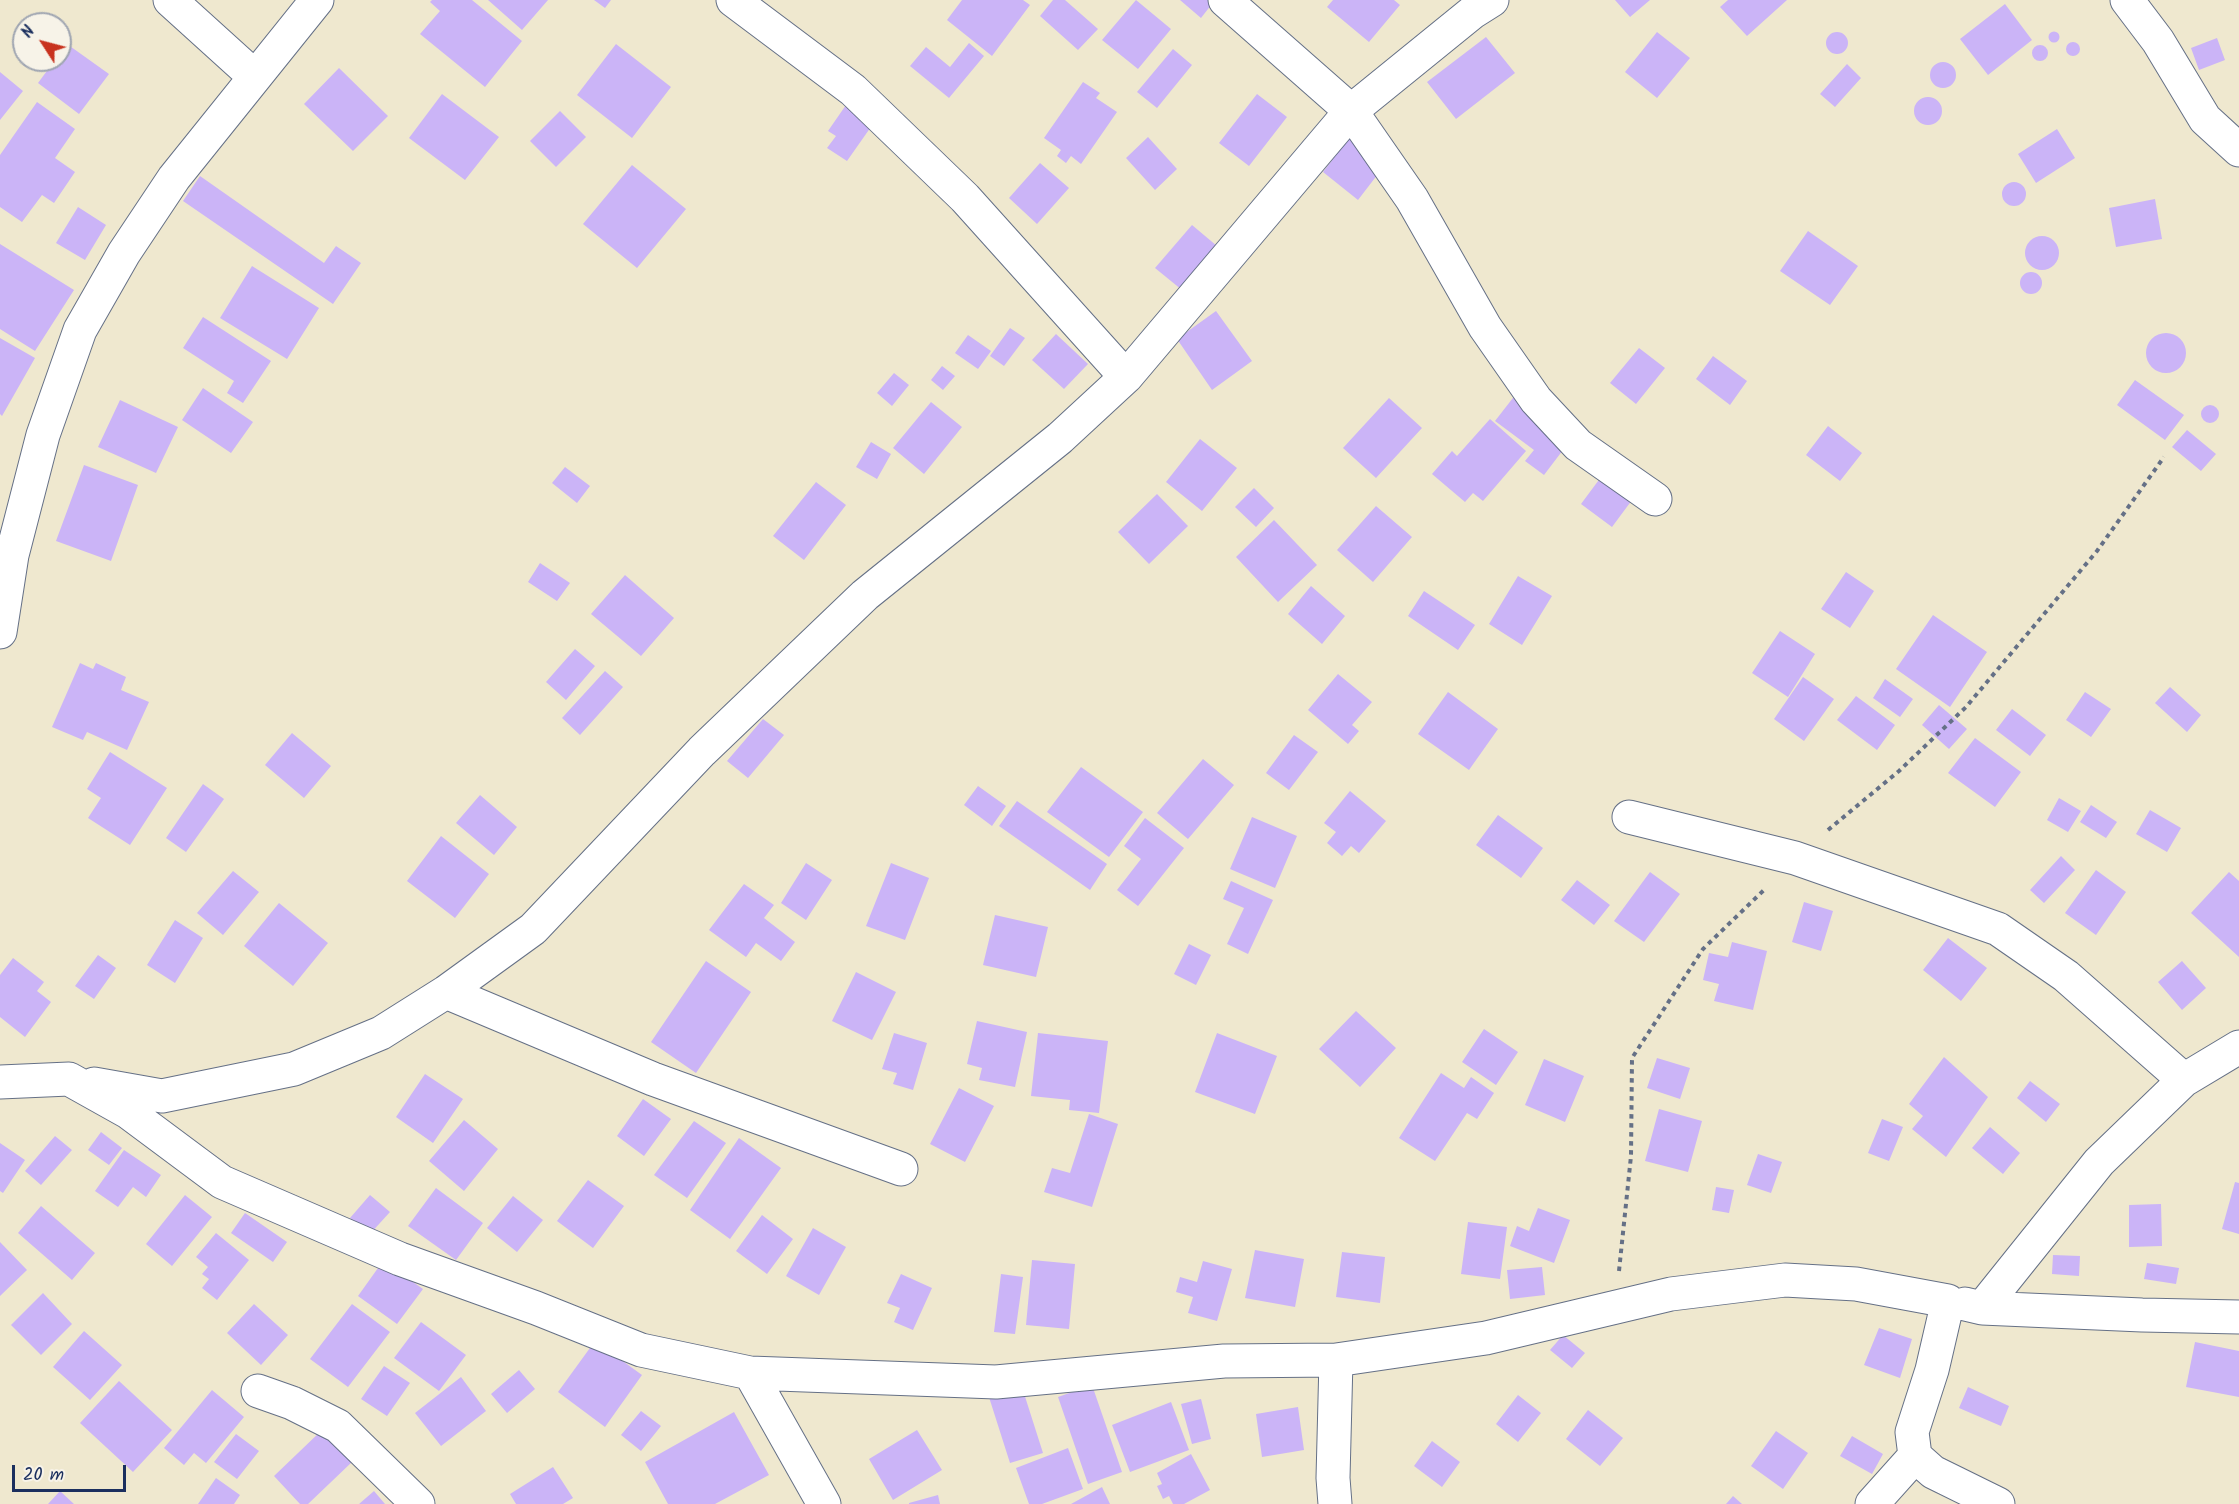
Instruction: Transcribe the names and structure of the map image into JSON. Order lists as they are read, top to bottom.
{
  "scale_bar": "20 m",
  "north": "top left"
}
